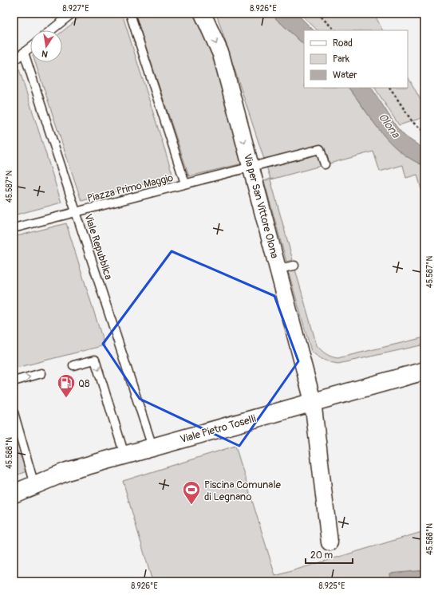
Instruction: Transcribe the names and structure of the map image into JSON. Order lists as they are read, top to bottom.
{
  "streets": {
    "main road": ["Viale Pietro Toselli"],
    "street": ["Via per San Vittore Olona"],
    "lane": ["Piazza Primo Maggio", "Viale Repubblica"]
  },
  "crossings": [
    ["Piazza Primo Maggio", "Via per San Vittore Olona"],
    ["Piazza Primo Maggio", "Viale Repubblica"],
    ["Via per San Vittore Olona", "Viale Pietro Toselli"],
    ["Viale Repubblica", "Viale Pietro Toselli"]
  ],
  "water": ["Olona"],
  "places": {
    "fuel station": ["Q8"],
    "sports": ["Piscina Comunale di Legnano"]
  },
  "legend": ["Road", "Park", "Water"],
  "scale_bar": "20 m",
  "north": "bottom",
  "coordinates": [
    "8.927°E",
    "8.926°E",
    "45.587°N",
    "45.588°N",
    "8.925°E"
  ]
}
